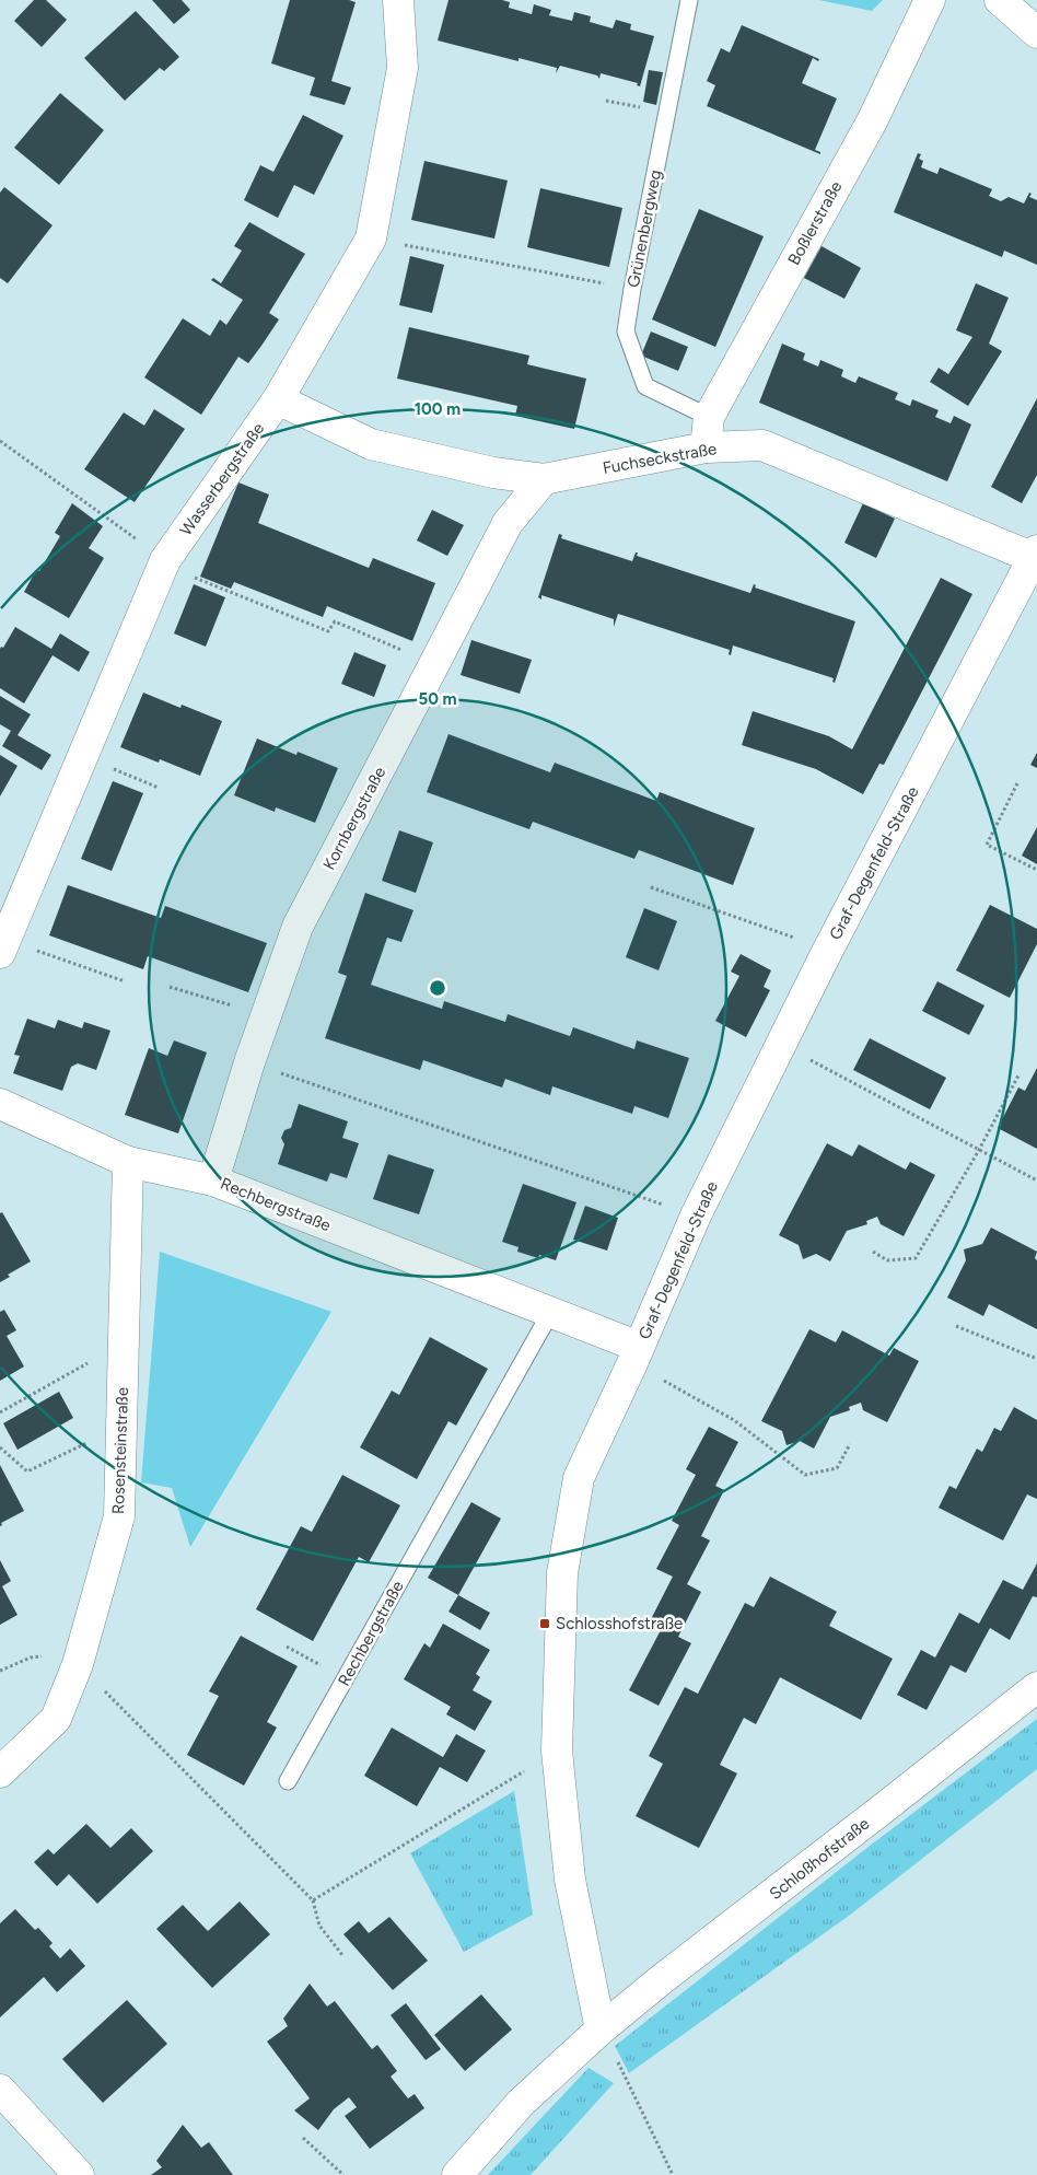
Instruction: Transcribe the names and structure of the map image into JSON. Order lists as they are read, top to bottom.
{
  "streets": {
    "street": [
      "Boßlerstraße",
      "Fuchseckstraße",
      "Wasserbergstraße",
      "Kornbergstraße",
      "Graf-Degenfeld-Straße",
      "Rechbergstraße",
      "Rosensteinstraße",
      "Schloßhofstraße"
    ],
    "lane": ["Grünenbergweg"]
  },
  "crossings": [
    ["Boßlerstraße", "Grünenbergweg"],
    ["Boßlerstraße", "Fuchseckstraße"],
    ["Fuchseckstraße", "Wasserbergstraße"],
    ["Fuchseckstraße", "Kornbergstraße"],
    ["Fuchseckstraße", "Graf-Degenfeld-Straße"],
    ["Kornbergstraße", "Rechbergstraße"],
    ["Graf-Degenfeld-Straße", "Rechbergstraße"],
    ["Graf-Degenfeld-Straße", "Schloßhofstraße"],
    ["Rechbergstraße", "Rosensteinstraße"]
  ],
  "places": {
    "transit": ["Schlosshofstraße"]
  },
  "rings": ["100 m", "50 m"]
}
